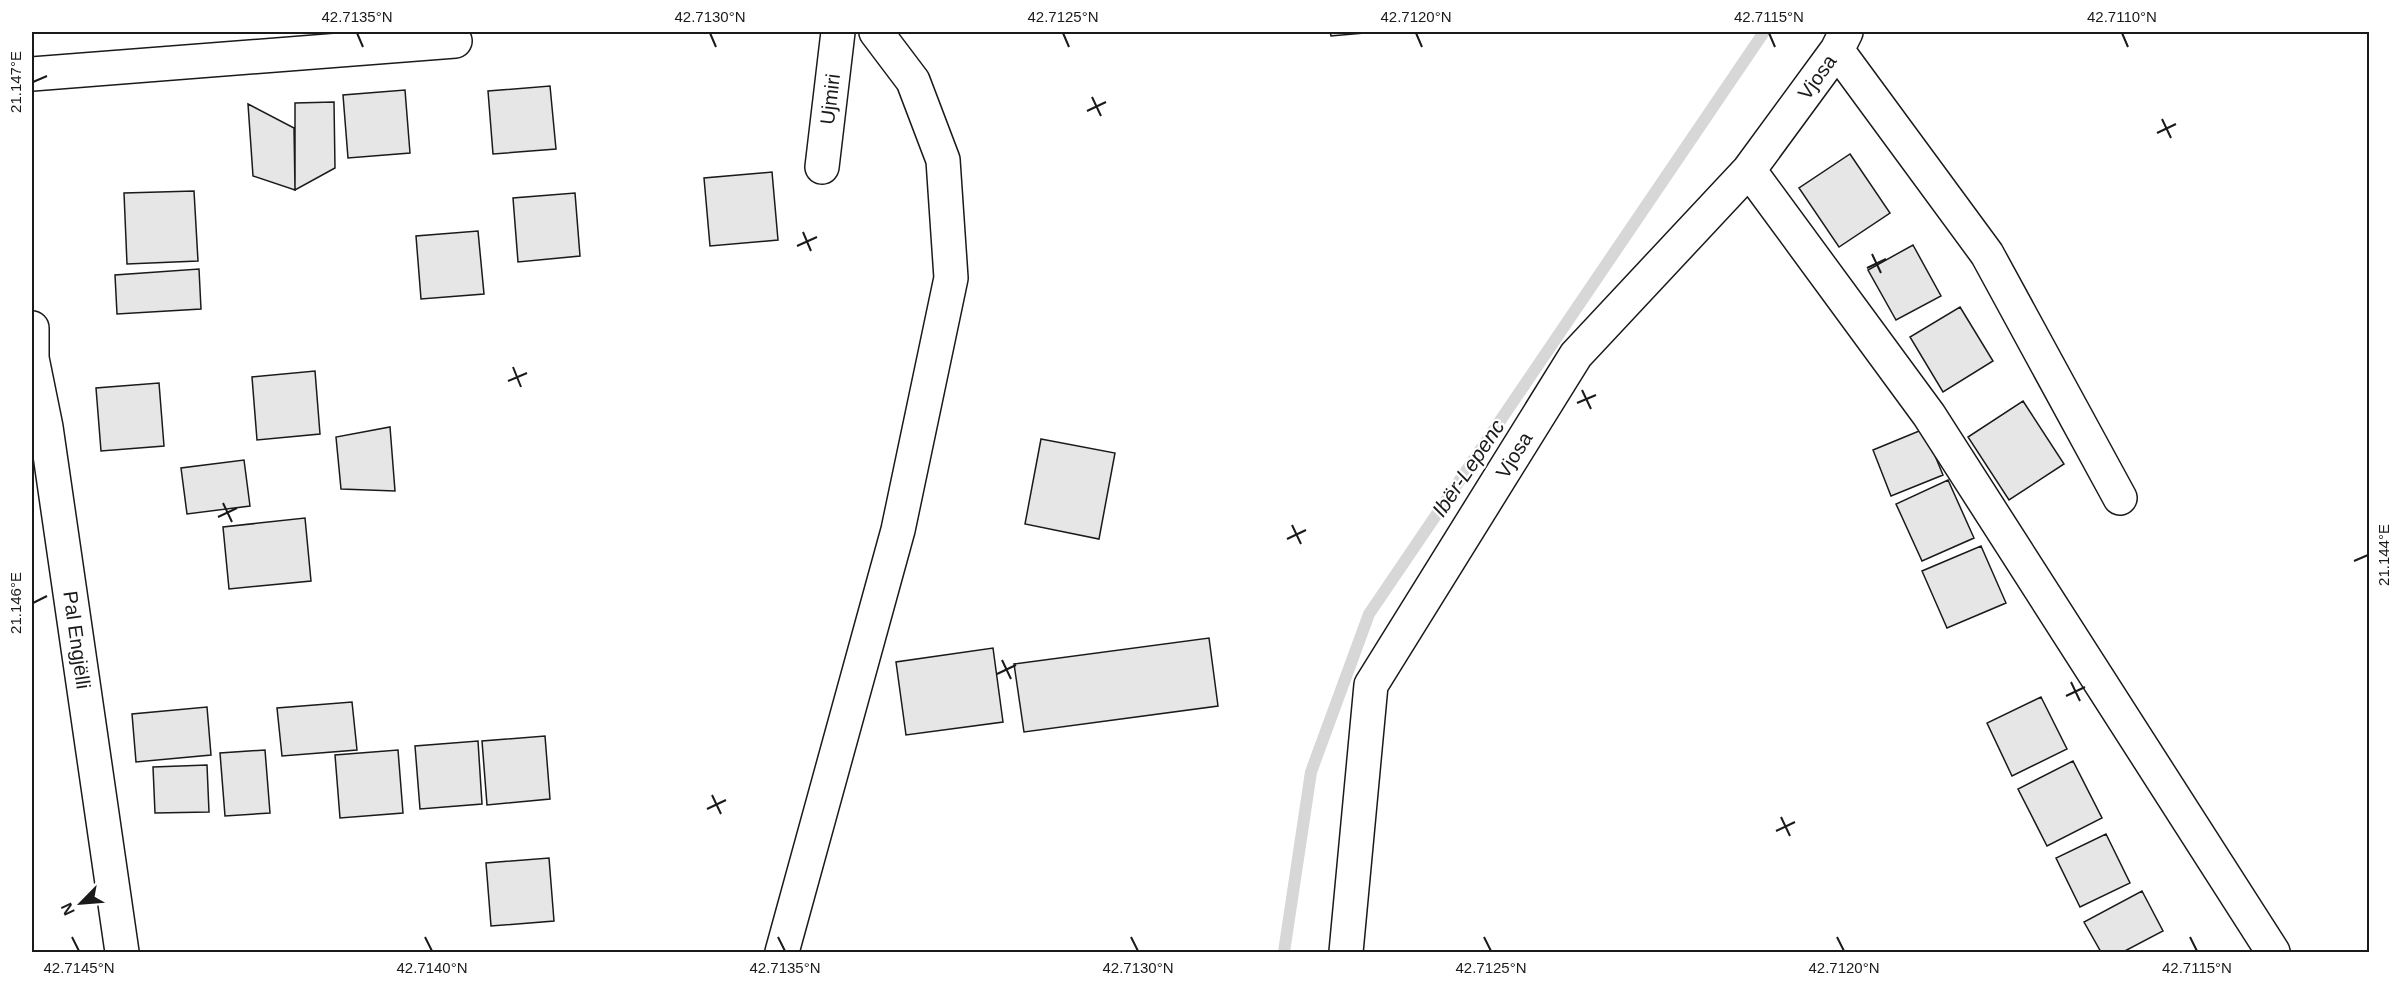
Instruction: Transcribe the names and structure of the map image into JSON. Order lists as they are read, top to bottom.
{
  "streets": {
    "street": ["Vjosa", "Ujmiri", "Pal Engjëlli"]
  },
  "water": ["Ibër-Lepenc"],
  "north": "bottom left",
  "coordinates": [
    "42.7135°N",
    "42.7130°N",
    "42.7125°N",
    "42.7120°N",
    "42.7115°N",
    "42.7110°N",
    "21.147°E",
    "21.144°E",
    "21.146°E",
    "42.7145°N",
    "42.7140°N"
  ]
}
